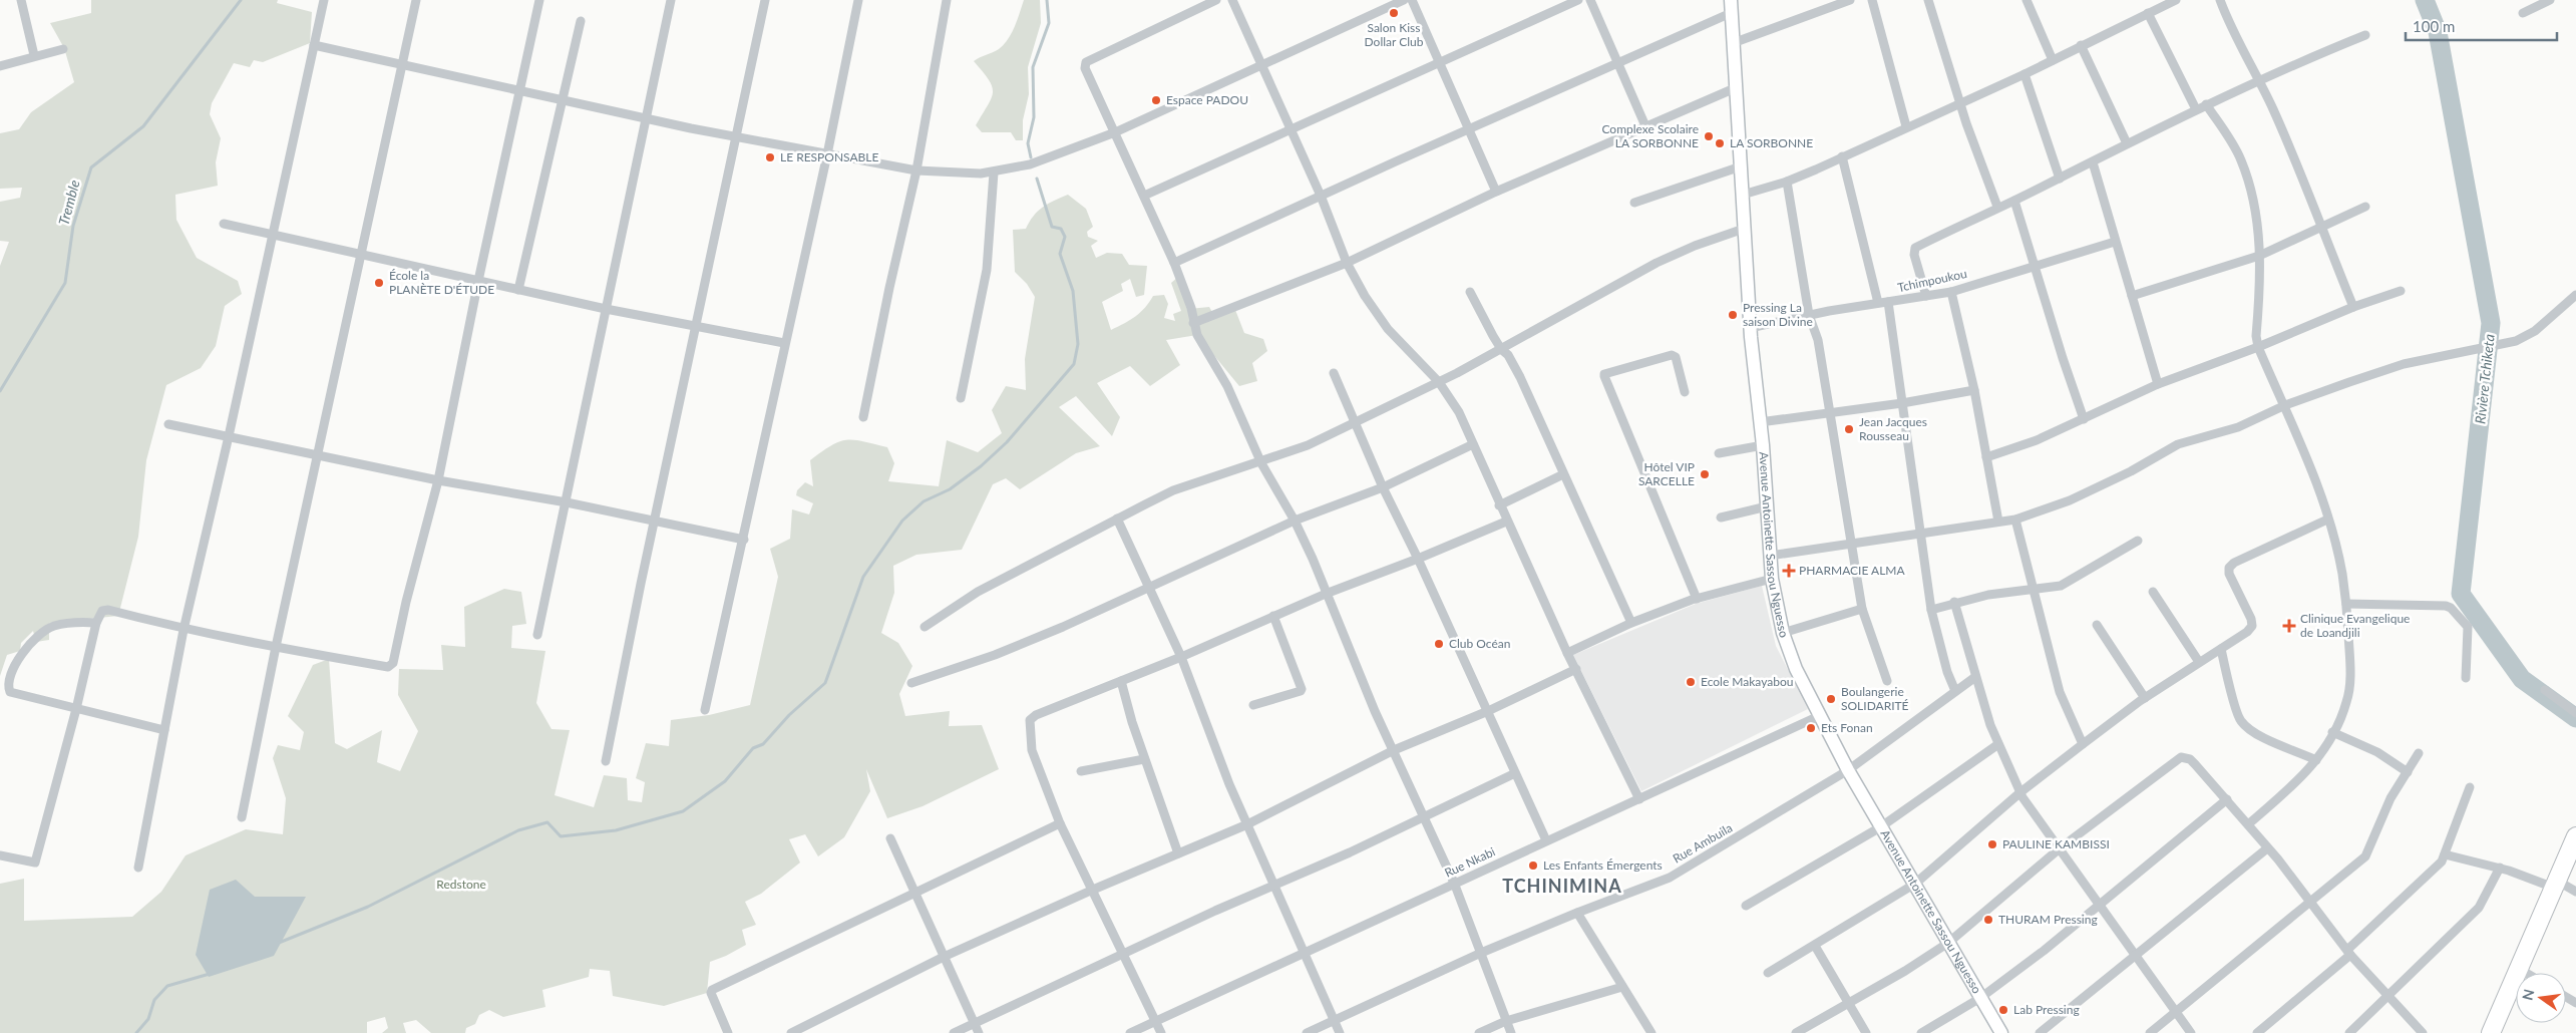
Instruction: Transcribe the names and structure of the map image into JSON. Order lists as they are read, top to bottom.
{
  "streets": {
    "street": [
      "Tchimpoukou",
      "Avenue Antoinette Sassou Nguesso",
      "Rue Ambuila",
      "Rue Nkabi"
    ]
  },
  "crossings": [
    ["Tchimpoukou", "Avenue Antoinette Sassou Nguesso"],
    ["Avenue Antoinette Sassou Nguesso", "Rue Ambuila"],
    ["Avenue Antoinette Sassou Nguesso", "Rue Nkabi"]
  ],
  "districts": ["TCHINIMINA"],
  "water": ["Tremble", "Rivière Tchiketa"],
  "parks": ["Redstone"],
  "places": {
    "other": [
      "Salon Kiss Dollar Club",
      "Espace PADOU",
      "Complexe Scolaire LA SORBONNE",
      "LA SORBONNE",
      "LE RESPONSABLE",
      "École la PLANÈTE D'ÉTUDE",
      "Pressing La saison Divine",
      "Jean Jacques Rousseau",
      "Hôtel VIP SARCELLE",
      "Club Océan",
      "Ecole Makayabou",
      "Boulangerie SOLIDARITÉ",
      "Ets Fonan",
      "PAULINE KAMBISSI",
      "Les Enfants Émergents",
      "THURAM Pressing",
      "Lab Pressing"
    ],
    "health": ["PHARMACIE ALMA", "Clinique Evangelique de Loandjili"]
  },
  "scale_bar": "100 m",
  "north": "left"
}
